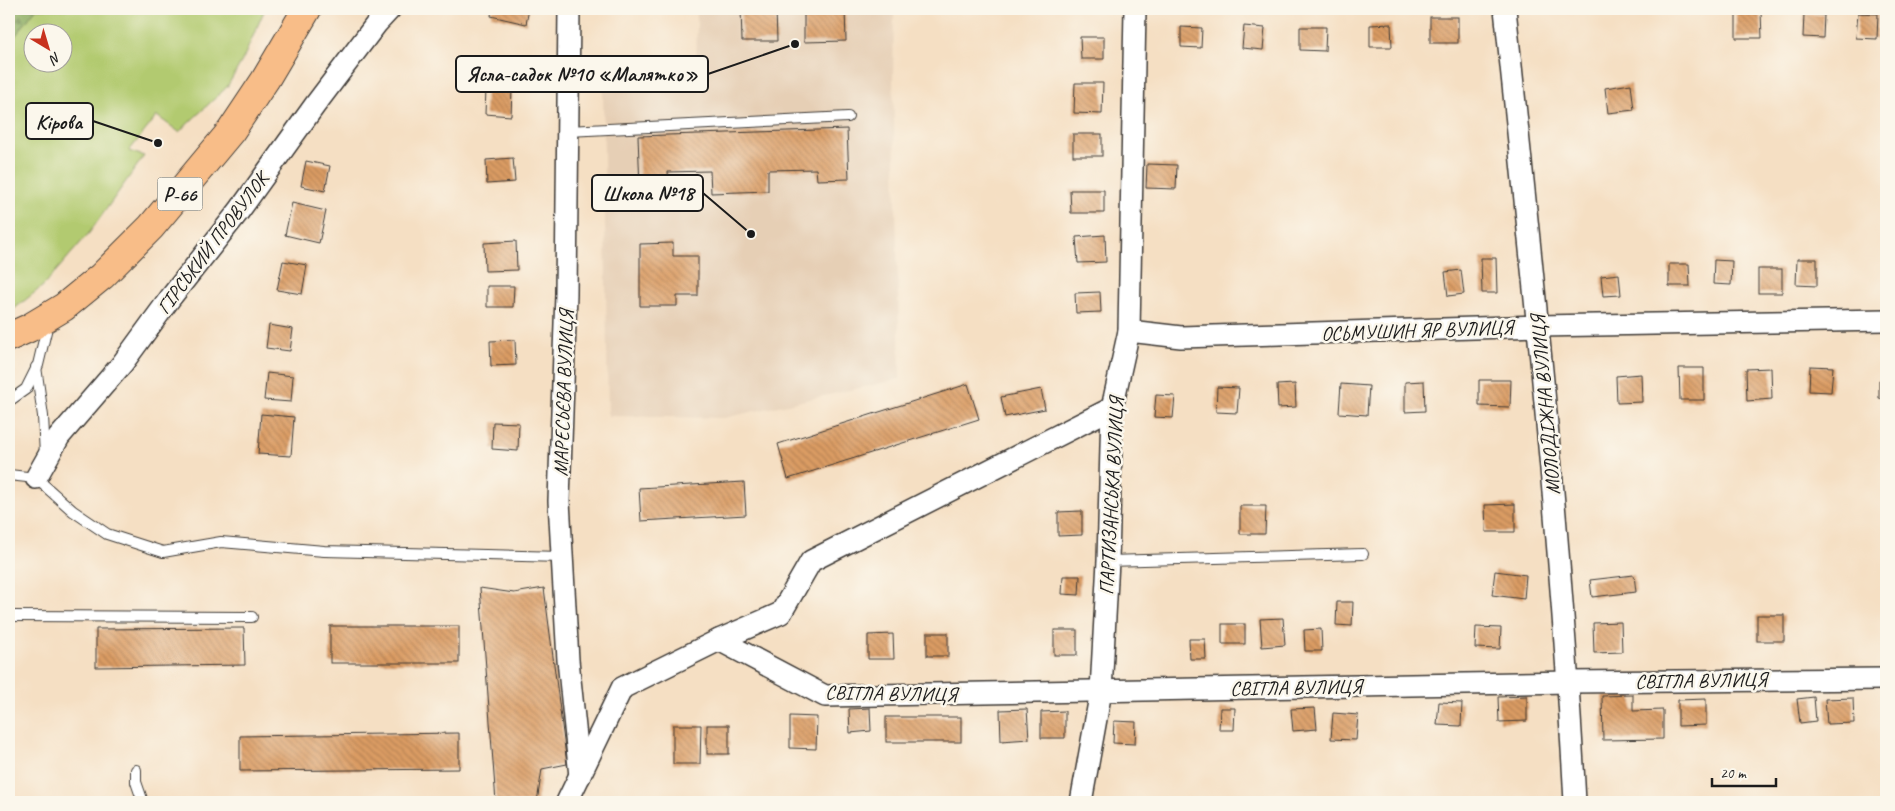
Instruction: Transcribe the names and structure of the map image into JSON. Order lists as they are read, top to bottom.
{
  "streets": {
    "main road": ["Р-66"],
    "street": [
      "ГІРСЬКИЙ ПРОВУЛОК",
      "ОСЬМУШИН ЯР ВУЛИЦЯ",
      "МАРЕСЬЄВА ВУЛИЦЯ",
      "МОЛОДІЖНА ВУЛИЦЯ",
      "ПАРТИЗАНСЬКА ВУЛИЦЯ",
      "СВІТЛА ВУЛИЦЯ"
    ]
  },
  "crossings": [
    ["ОСЬМУШИН ЯР ВУЛИЦЯ", "МОЛОДІЖНА ВУЛИЦЯ"],
    ["ОСЬМУШИН ЯР ВУЛИЦЯ", "ПАРТИЗАНСЬКА ВУЛИЦЯ"],
    ["МОЛОДІЖНА ВУЛИЦЯ", "СВІТЛА ВУЛИЦЯ"],
    ["ПАРТИЗАНСЬКА ВУЛИЦЯ", "СВІТЛА ВУЛИЦЯ"]
  ],
  "places": ["Ясла-садок №10 «Малятко»", "Кірова", "Школа №18"],
  "scale_bar": "20 m",
  "north": "bottom right"
}
